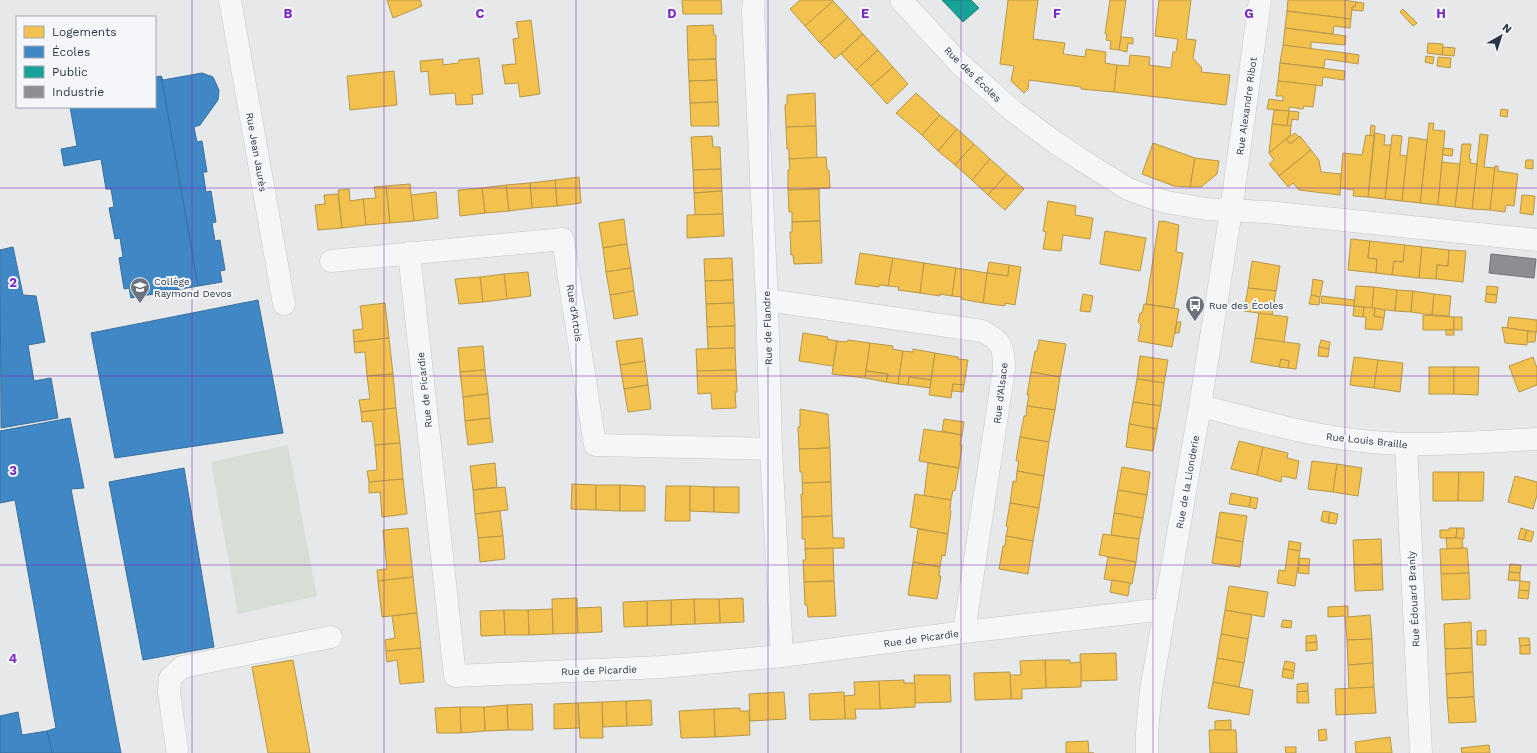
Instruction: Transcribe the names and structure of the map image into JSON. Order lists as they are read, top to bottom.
{
  "streets": {
    "street": [
      "Rue des Écoles",
      "Rue Alexandre Ribot",
      "Rue Jean Jaurès",
      "Rue d'Artois",
      "Rue de Flandre",
      "Rue de Picardie",
      "Rue d'Alsace",
      "Rue Louis Braille",
      "Rue de la Lionderie",
      "Rue Édouard Branly"
    ]
  },
  "crossings": [
    ["Rue des Écoles", "Rue Alexandre Ribot"],
    ["Rue des Écoles", "Rue de la Lionderie"],
    ["Rue Alexandre Ribot", "Rue de la Lionderie"],
    ["Rue d'Artois", "Rue de Flandre"],
    ["Rue d'Artois", "Rue de Picardie"],
    ["Rue de Flandre", "Rue de Picardie"],
    ["Rue de Flandre", "Rue d'Alsace"],
    ["Rue de Picardie", "Rue d'Alsace"],
    ["Rue de Picardie", "Rue de la Lionderie"],
    ["Rue Louis Braille", "Rue de la Lionderie"],
    ["Rue Louis Braille", "Rue Édouard Branly"]
  ],
  "places": {
    "school or university": ["Collège Raymond Devos"],
    "bus stop": ["Rue des Écoles"]
  },
  "legend": [
    "Logements",
    "Écoles",
    "Public",
    "Industrie"
  ],
  "north": "top right",
  "grid": {
    "columns": [
      "B",
      "C",
      "D",
      "E",
      "F",
      "G",
      "H"
    ],
    "rows": ["2", "3", "4"]
  }
}
